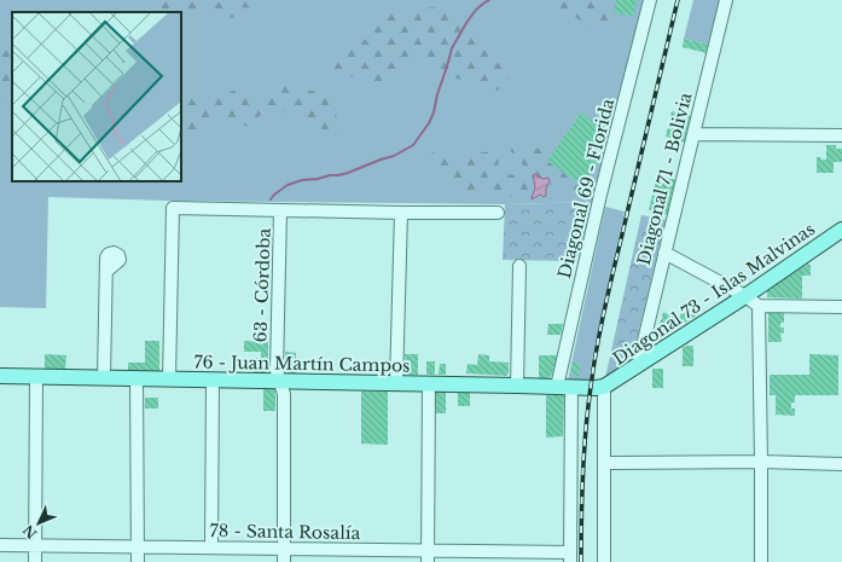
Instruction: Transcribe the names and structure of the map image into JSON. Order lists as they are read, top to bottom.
{
  "streets": {
    "main road": ["Diagonal 73 - Islas Malvinas", "76 - Juan Martín Campos"],
    "street": [
      "Diagonal 71 - Bolivia",
      "Diagonal 69 - Florida",
      "63 - Córdoba",
      "78 - Santa Rosalía"
    ]
  },
  "crossings": [
    ["Diagonal 71 - Bolivia", "Diagonal 73 - Islas Malvinas"],
    ["Diagonal 69 - Florida", "76 - Juan Martín Campos"],
    ["Diagonal 69 - Florida", "78 - Santa Rosalía"],
    ["63 - Córdoba", "76 - Juan Martín Campos"],
    ["63 - Córdoba", "78 - Santa Rosalía"],
    ["Diagonal 73 - Islas Malvinas", "76 - Juan Martín Campos"]
  ],
  "north": "bottom left"
}
